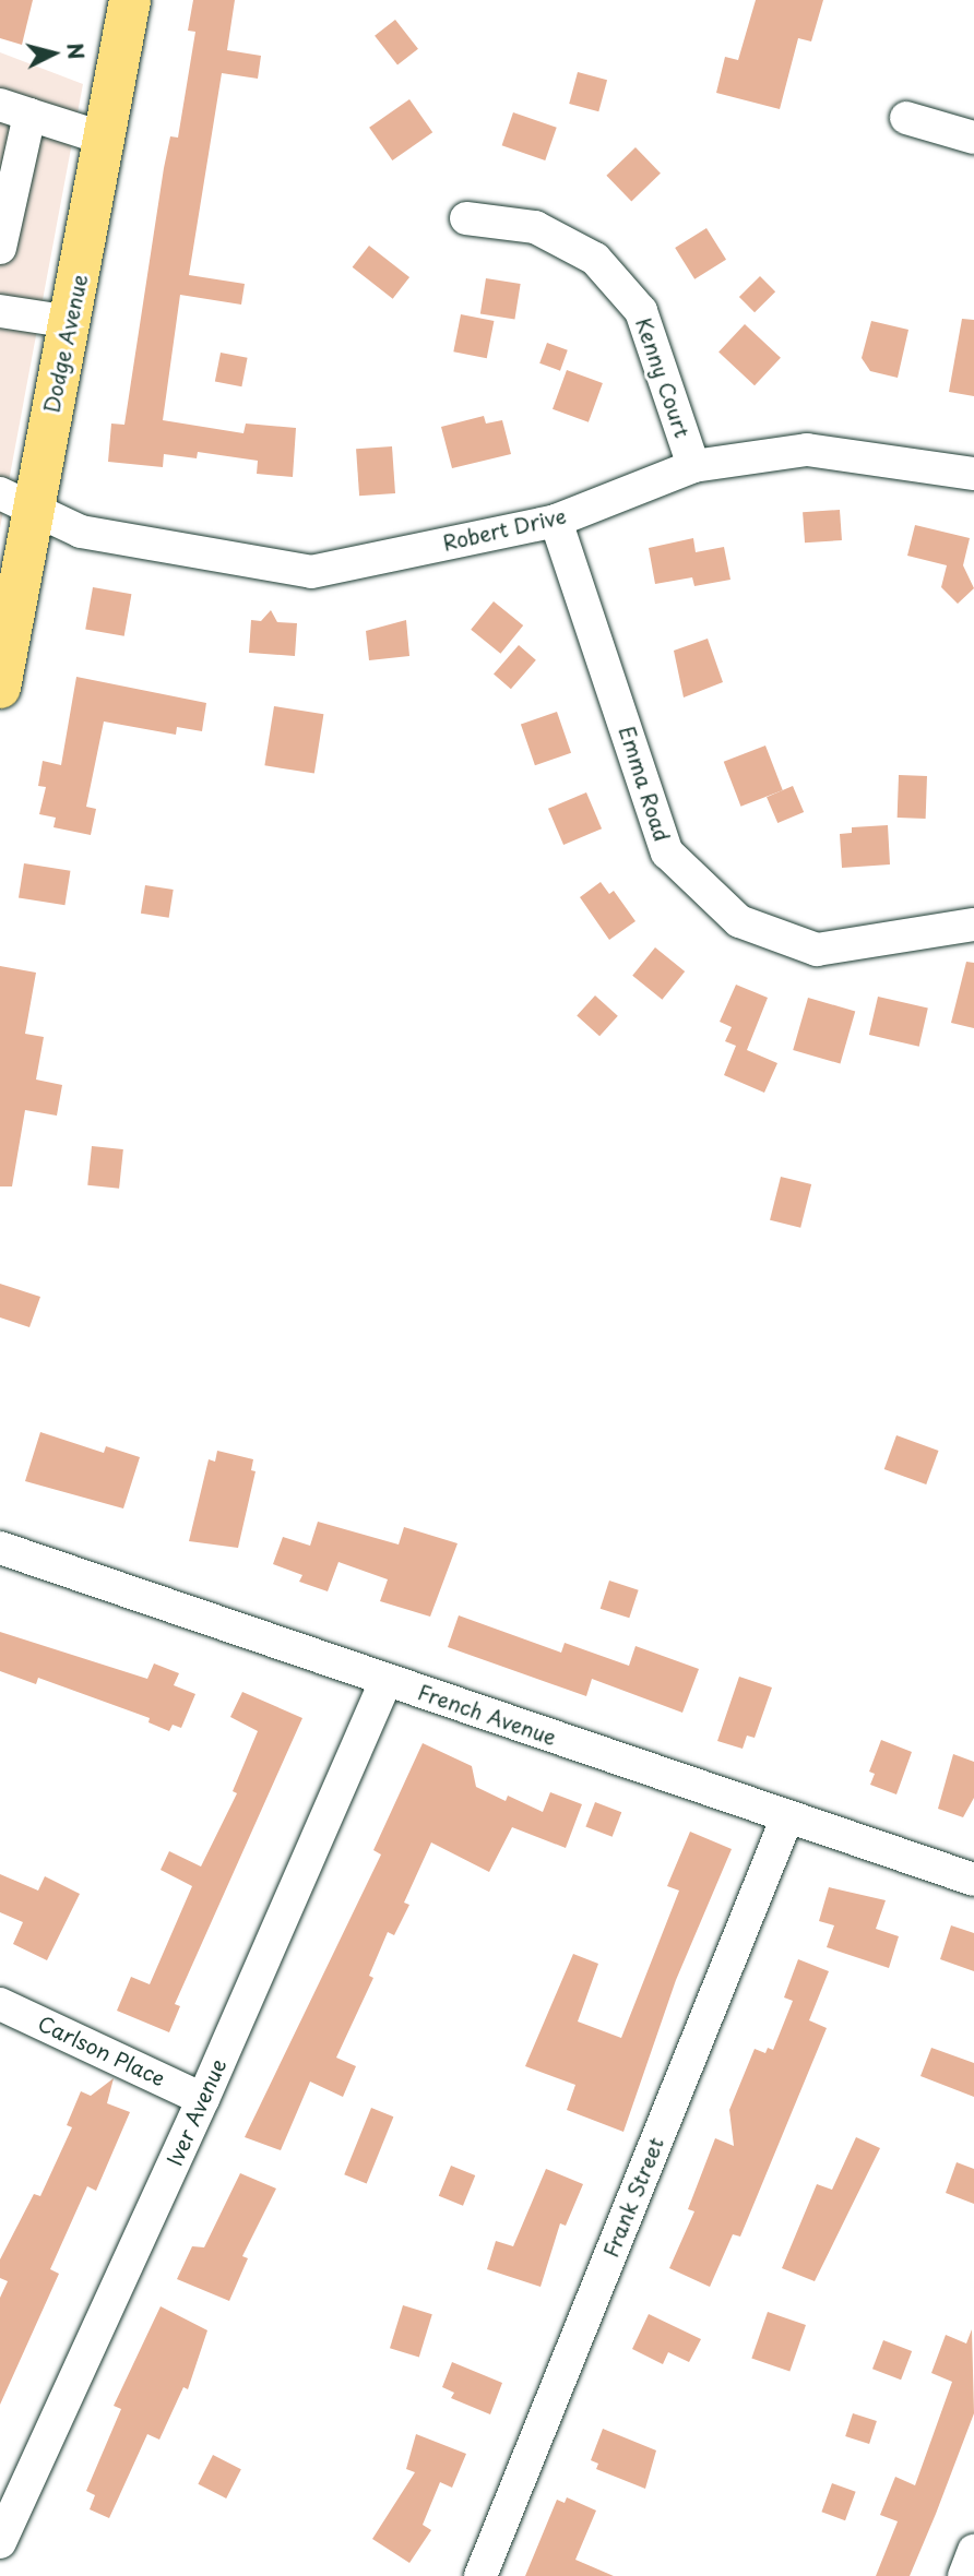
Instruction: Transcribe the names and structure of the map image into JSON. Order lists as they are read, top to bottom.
{
  "streets": {
    "main road": ["Dodge Avenue"],
    "street": [
      "Kenny Court",
      "Robert Drive",
      "Emma Road",
      "French Avenue",
      "Carlson Place",
      "Iver Avenue",
      "Frank Street"
    ]
  },
  "crossings": [
    ["Dodge Avenue", "Robert Drive"],
    ["Kenny Court", "Robert Drive"],
    ["Robert Drive", "Emma Road"],
    ["French Avenue", "Iver Avenue"],
    ["French Avenue", "Frank Street"],
    ["Carlson Place", "Iver Avenue"]
  ],
  "north": "right"
}
